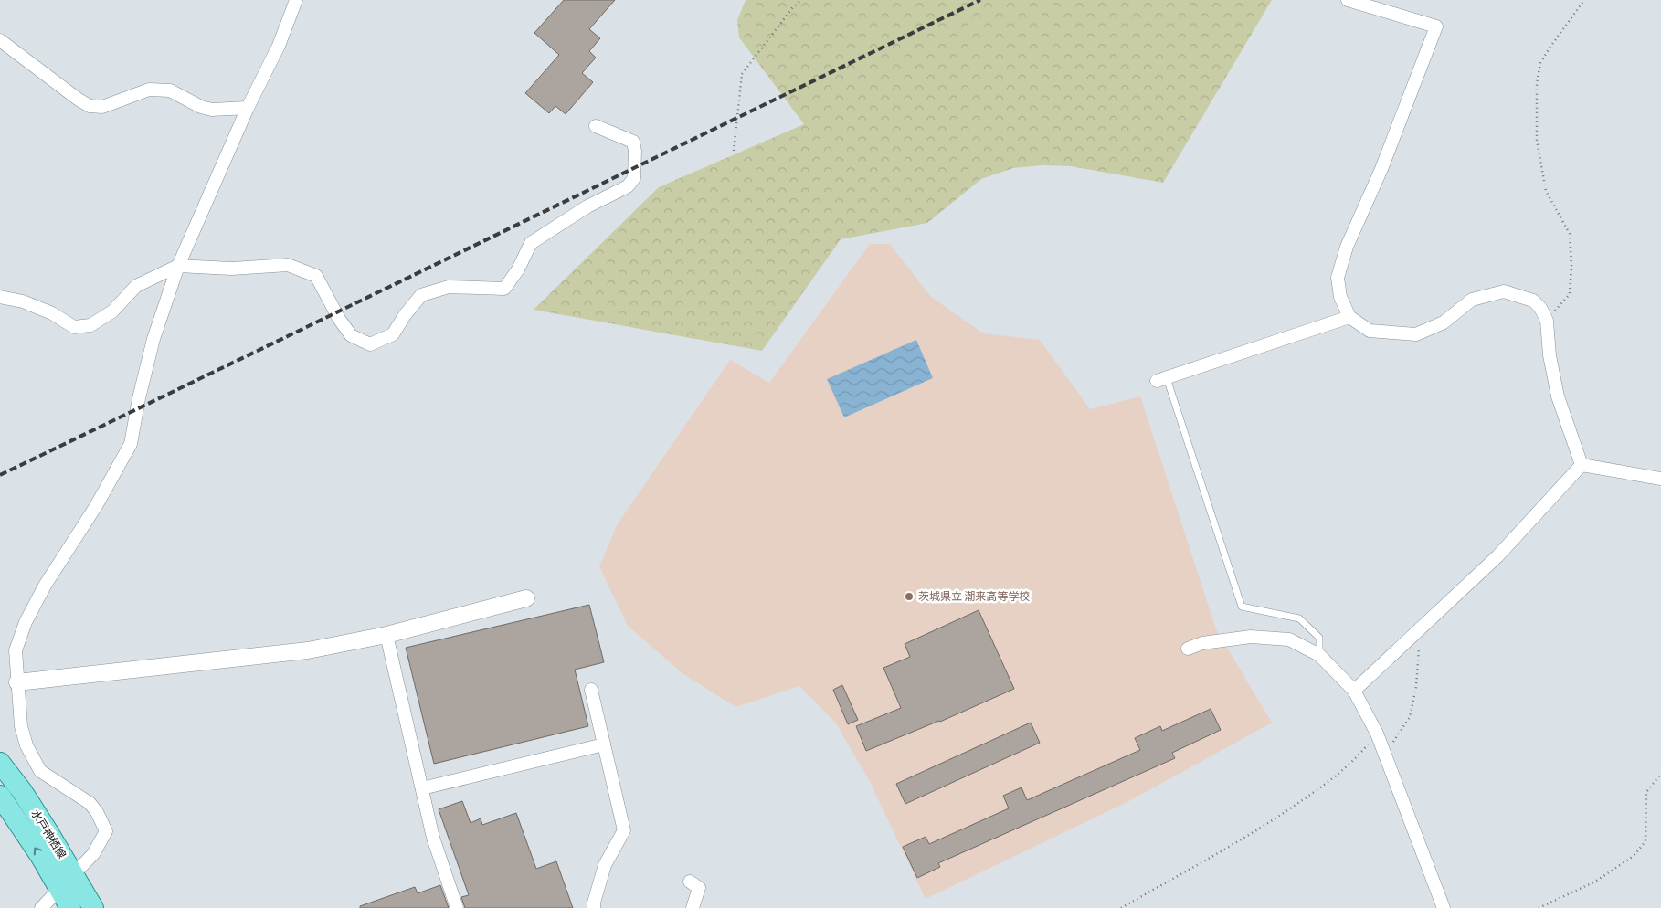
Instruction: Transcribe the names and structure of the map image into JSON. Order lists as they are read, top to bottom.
{
  "streets": {
    "main road": ["水戸神栖線"]
  },
  "places": ["茨城県立 潮来高等学校"]
}
